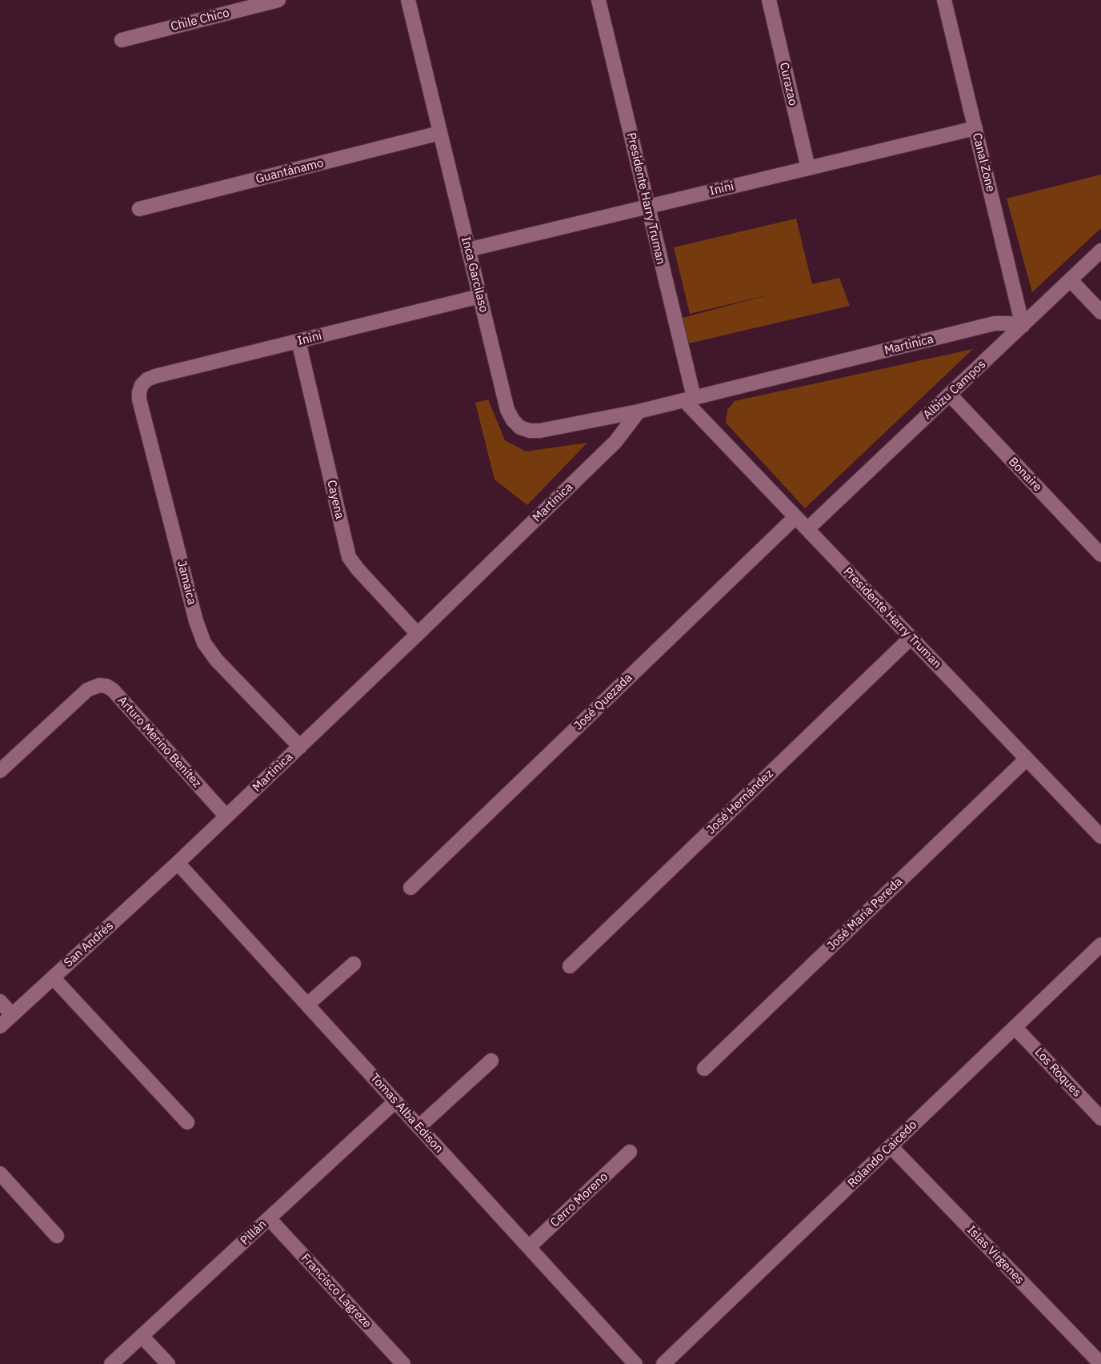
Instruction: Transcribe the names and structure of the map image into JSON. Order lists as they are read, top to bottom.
{
  "streets": {
    "street": [
      "Chile Chico",
      "Curazao",
      "Canal Zone",
      "Guantánamo",
      "Inini",
      "Presidente Harry Truman",
      "Inca Garcilaso",
      "Martinica",
      "Albizu Campos",
      "Bonaire",
      "Cayena",
      "Jamaica",
      "José Quezada",
      "Arturo Merino Benítez",
      "José Hernández",
      "José María Pereda",
      "San Andrés",
      "Los Roques",
      "Tomas Alba Edison",
      "Rolando Caicedo",
      "Cerro Moreno",
      "Pillán",
      "Islas Vírgenes",
      "Francisco Lagreze"
    ]
  },
  "crossings": [
    ["Curazao", "Inini"],
    ["Canal Zone", "Inini"],
    ["Canal Zone", "Martinica"],
    ["Canal Zone", "Albizu Campos"],
    ["Guantánamo", "Inca Garcilaso"],
    ["Inini", "Presidente Harry Truman"],
    ["Inini", "Inca Garcilaso"],
    ["Inini", "Cayena"],
    ["Inini", "Jamaica"],
    ["Presidente Harry Truman", "Martinica"],
    ["Presidente Harry Truman", "Albizu Campos"],
    ["Presidente Harry Truman", "José Quezada"],
    ["Presidente Harry Truman", "José Hernández"],
    ["Presidente Harry Truman", "José María Pereda"],
    ["Inca Garcilaso", "Martinica"],
    ["Martinica", "Albizu Campos"],
    ["Martinica", "Cayena"],
    ["Martinica", "Jamaica"],
    ["Martinica", "Arturo Merino Benítez"],
    ["Martinica", "San Andrés"],
    ["Martinica", "Tomas Alba Edison"],
    ["Albizu Campos", "Bonaire"],
    ["San Andrés", "Tomas Alba Edison"],
    ["Los Roques", "Rolando Caicedo"],
    ["Tomas Alba Edison", "Cerro Moreno"],
    ["Tomas Alba Edison", "Pillán"],
    ["Rolando Caicedo", "Islas Vírgenes"],
    ["Pillán", "Francisco Lagreze"]
  ]
}
